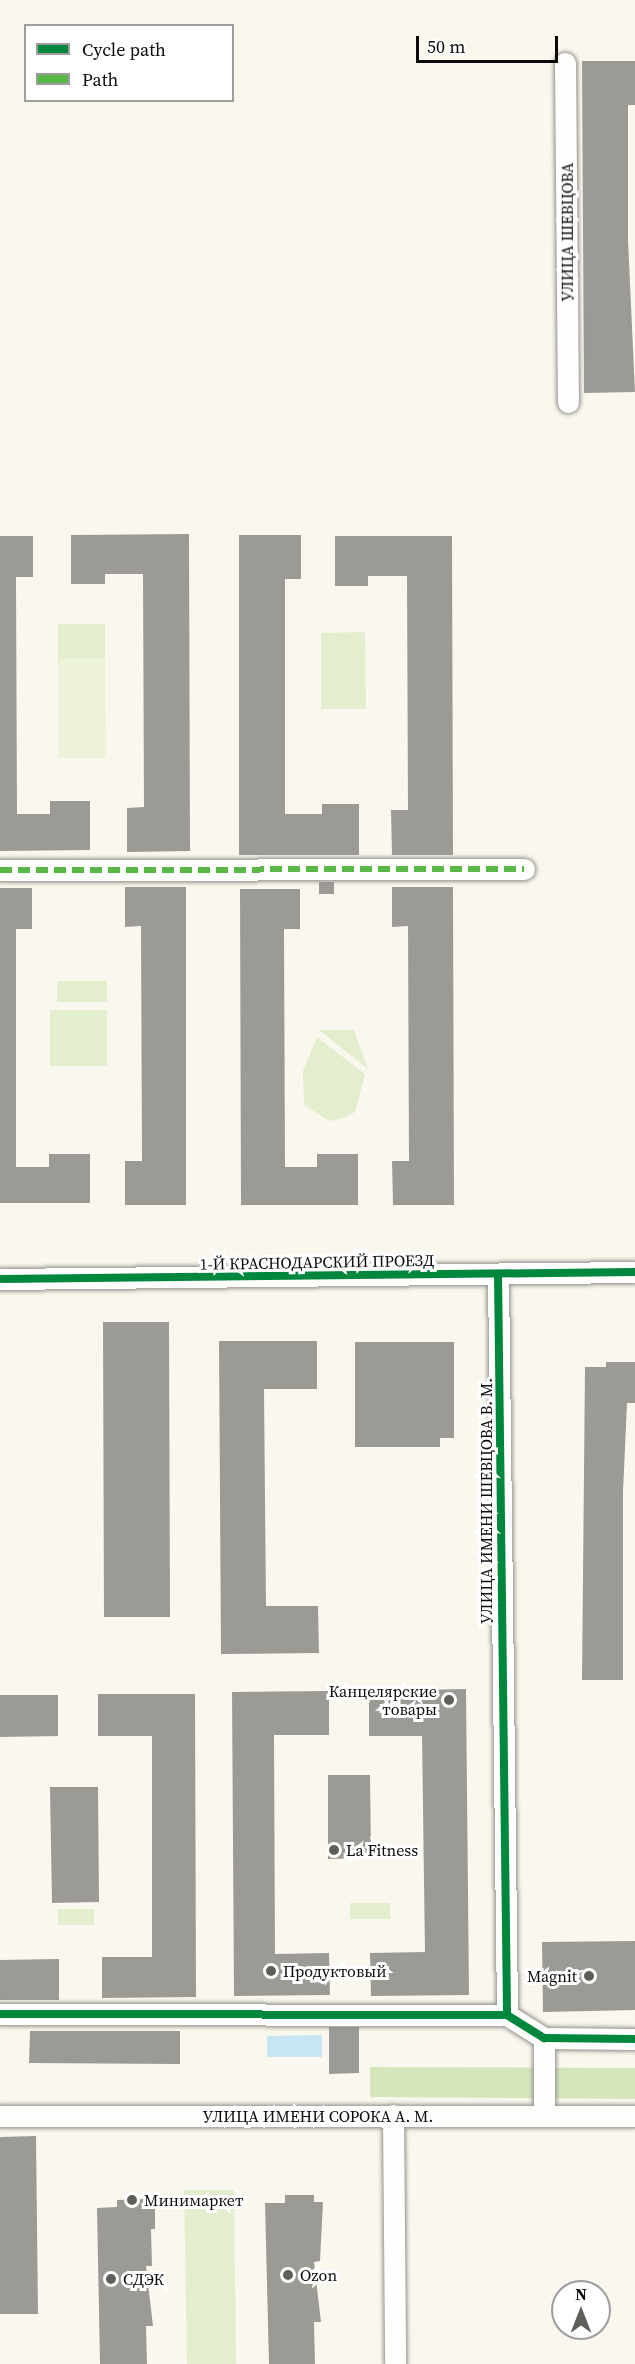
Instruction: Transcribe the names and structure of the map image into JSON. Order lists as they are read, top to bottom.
{
  "streets": {
    "street": [
      "УЛИЦА ШЕВЦОВА",
      "1-Й КРАСНОДАРСКИЙ ПРОЕЗД",
      "УЛИЦА ИМЕНИ ШЕВЦОВА В. М.",
      "УЛИЦА ИМЕНИ СОРОКА А. М."
    ]
  },
  "crossings": [
    ["1-Й КРАСНОДАРСКИЙ ПРОЕЗД", "УЛИЦА ИМЕНИ ШЕВЦОВА В. М."]
  ],
  "places": [
    "Канцелярские товары",
    "La Fitness",
    "Продуктовый",
    "Magnit",
    "Минимаркет",
    "Ozon",
    "СДЭК"
  ],
  "legend": ["Cycle path", "Path"],
  "scale_bar": "50 m",
  "north": "top"
}
